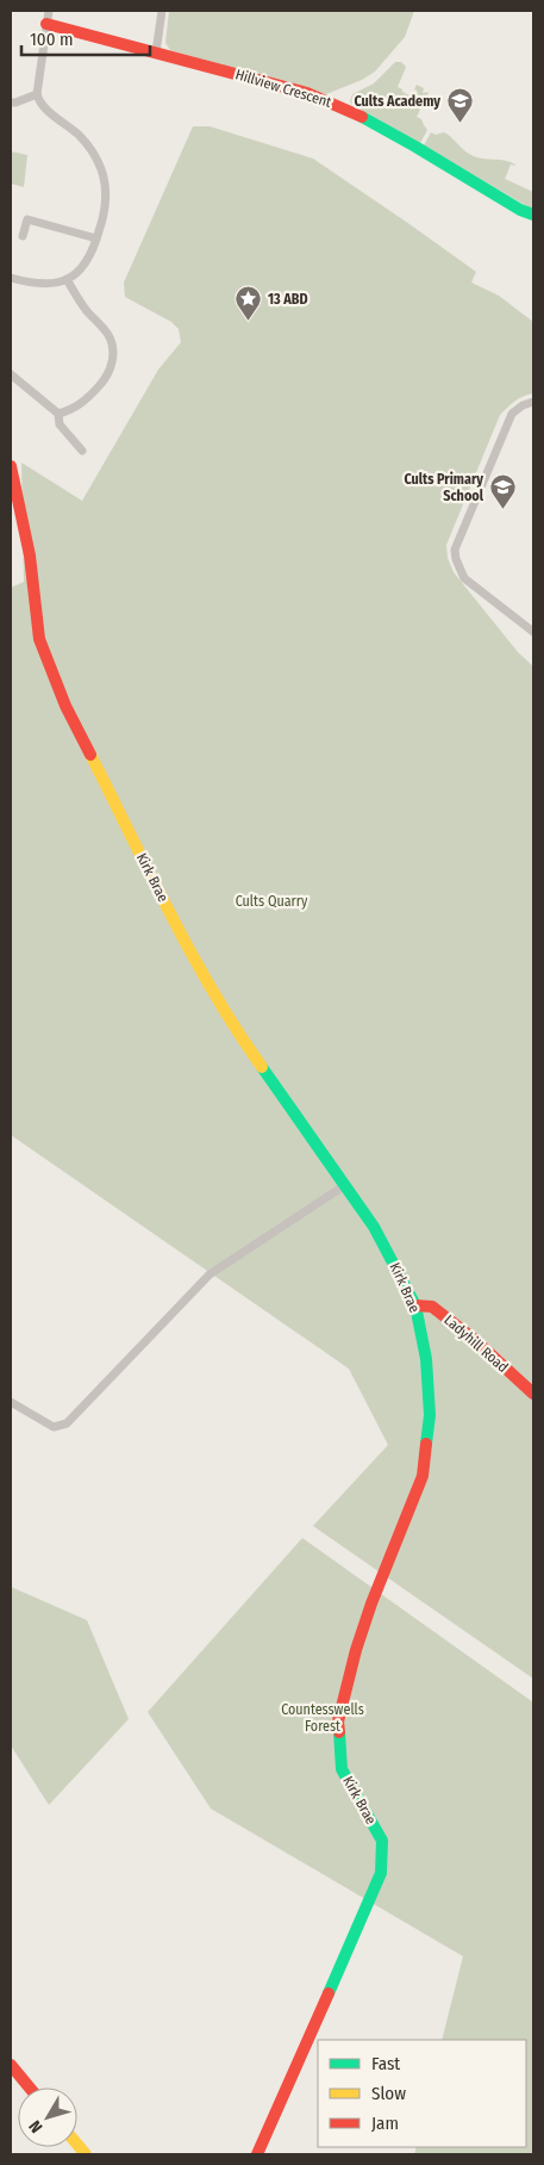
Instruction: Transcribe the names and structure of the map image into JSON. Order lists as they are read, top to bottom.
{
  "streets": {
    "street": ["Hillview Crescent", "Kirk Brae", "Ladyhill Road"]
  },
  "crossings": [
    ["Kirk Brae", "Ladyhill Road"]
  ],
  "parks": ["Cults Quarry", "Countesswells Forest"],
  "places": {
    "school or university": ["Cults Academy", "Cults Primary School"],
    "place": ["13 ABD"]
  },
  "legend": ["Fast", "Slow", "Jam"],
  "scale_bar": "100 m",
  "north": "bottom left"
}
